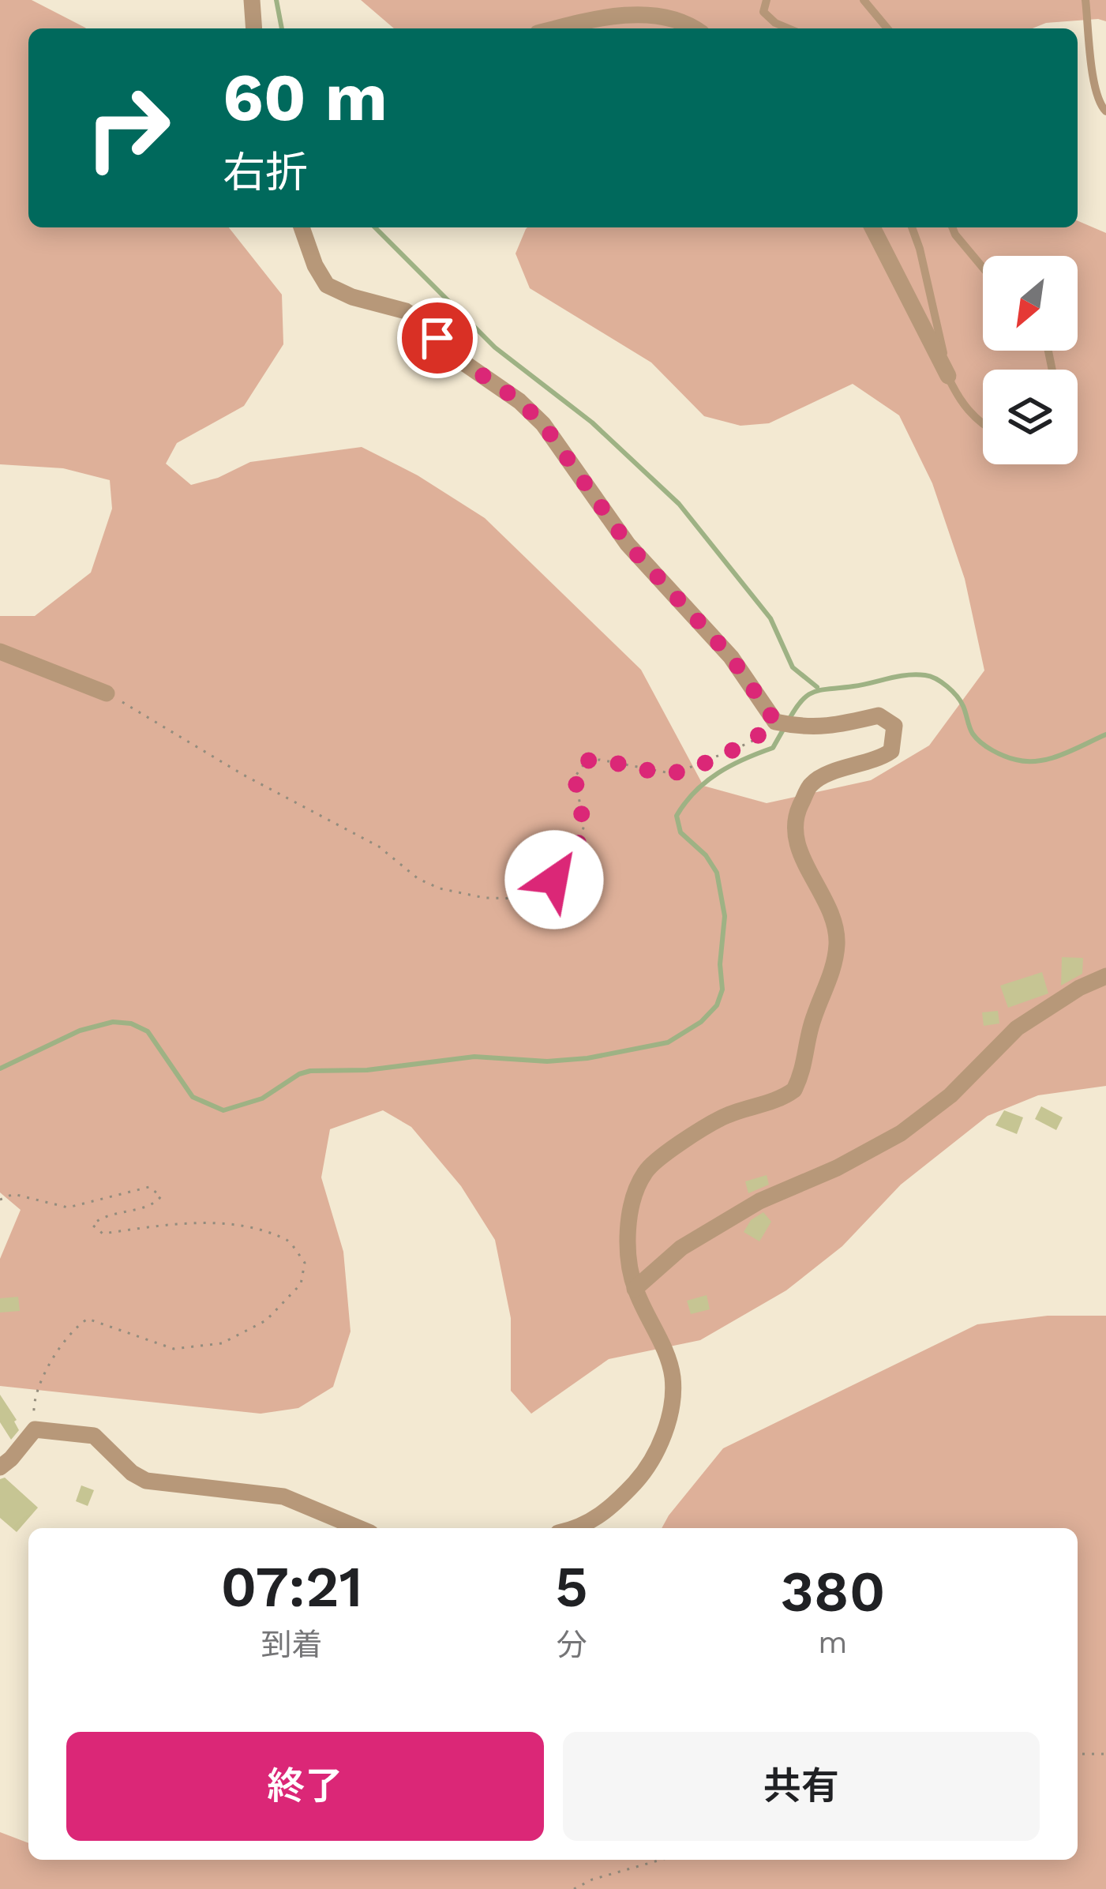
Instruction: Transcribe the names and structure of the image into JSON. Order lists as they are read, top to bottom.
{
  "north": "bottom left",
  "page": {
    "turn": ["60 m", "右折"],
    "eta": [
      "07:21",
      "到着",
      "5",
      "分",
      "380",
      "m"
    ],
    "buttons": ["終了", "共有"]
  }
}
